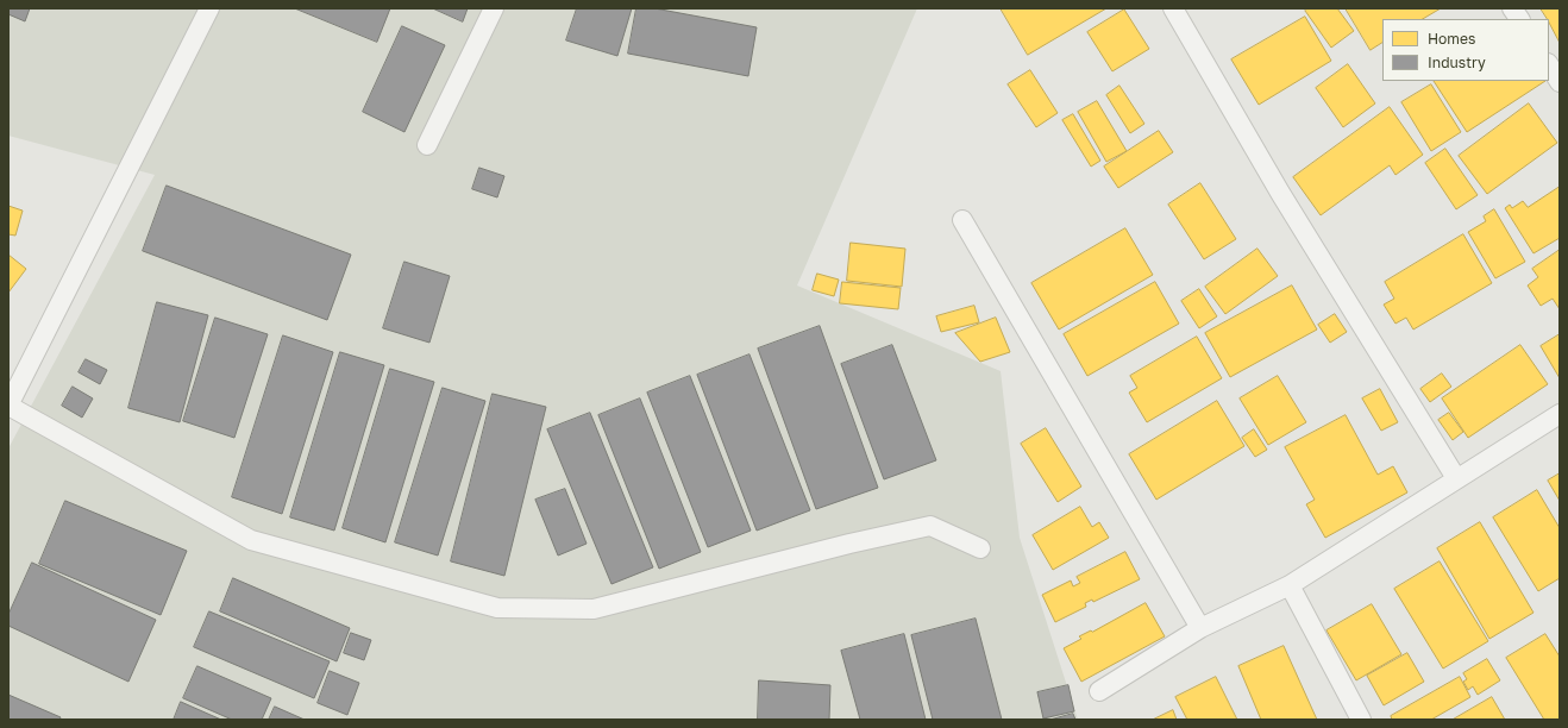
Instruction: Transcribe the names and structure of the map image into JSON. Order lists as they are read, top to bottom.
{
  "legend": ["Homes", "Industry"]
}
